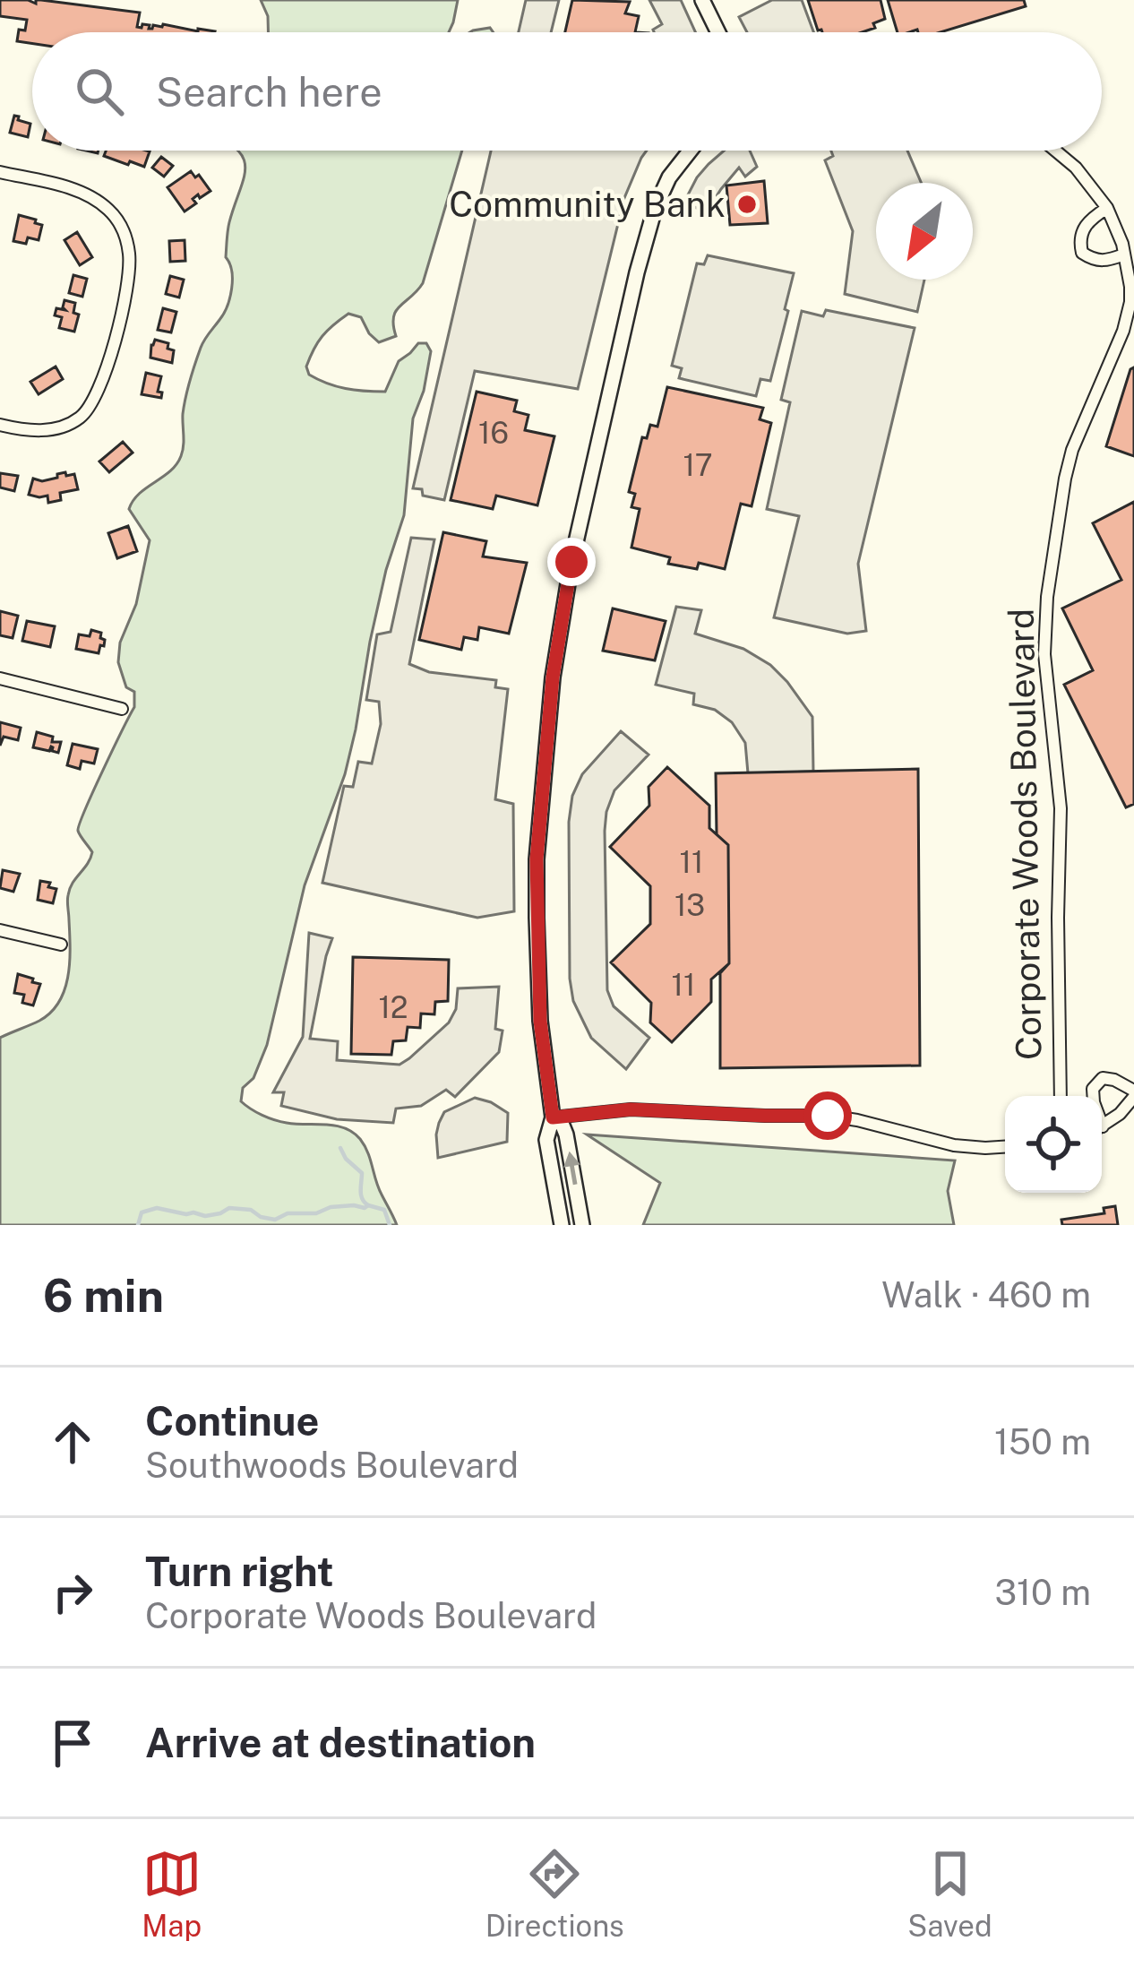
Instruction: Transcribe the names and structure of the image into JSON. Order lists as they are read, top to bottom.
{
  "streets": {
    "street": ["Corporate Woods Boulevard"]
  },
  "places": ["Community Bank"],
  "house_numbers": [
    "16",
    "17",
    "11",
    "13",
    "11",
    "12"
  ],
  "north": "bottom left",
  "page": {
    "search": "Search here",
    "heading": ["6 min", "Walk · 460 m"],
    "list": [
      ["Continue", "Southwoods Boulevard", "150 m"],
      ["Turn right", "Corporate Woods Boulevard", "310 m"],
      "Arrive at destination"
    ],
    "nav": ["Map", "Directions", "Saved"]
  }
}
